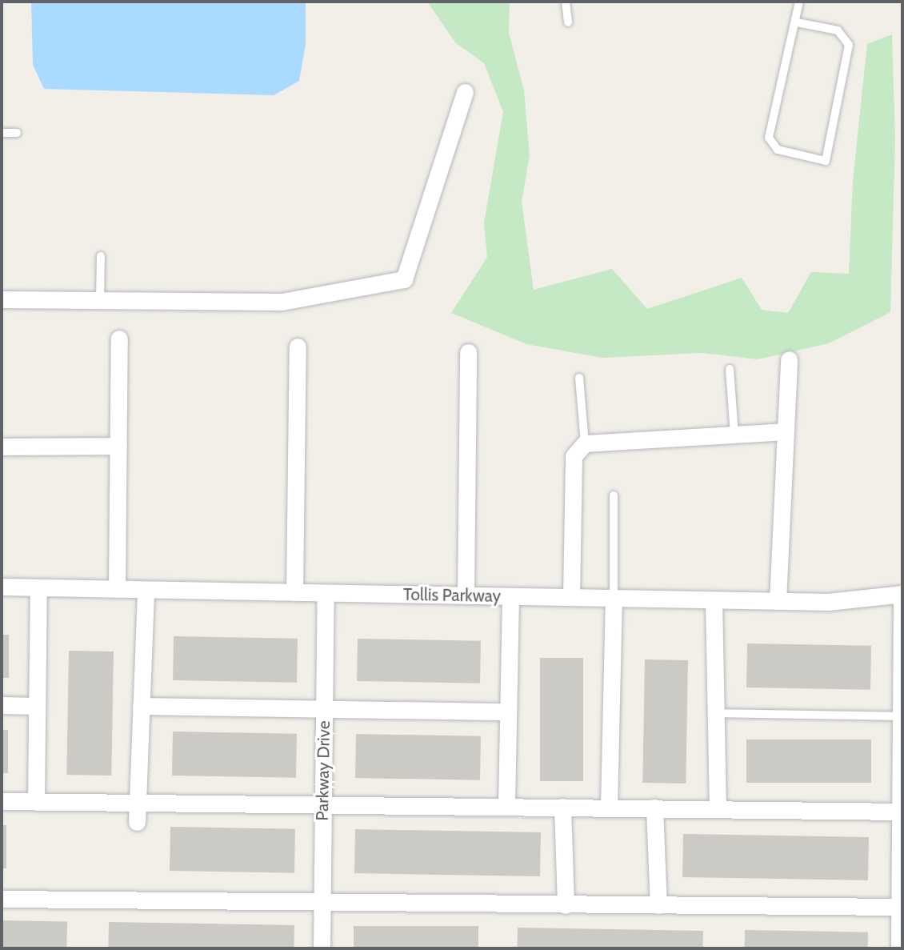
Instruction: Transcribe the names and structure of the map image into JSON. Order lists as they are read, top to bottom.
{
  "streets": {
    "street": ["Tollis Parkway", "Parkway Drive"]
  },
  "crossings": [
    ["Tollis Parkway", "Parkway Drive"]
  ]
}
